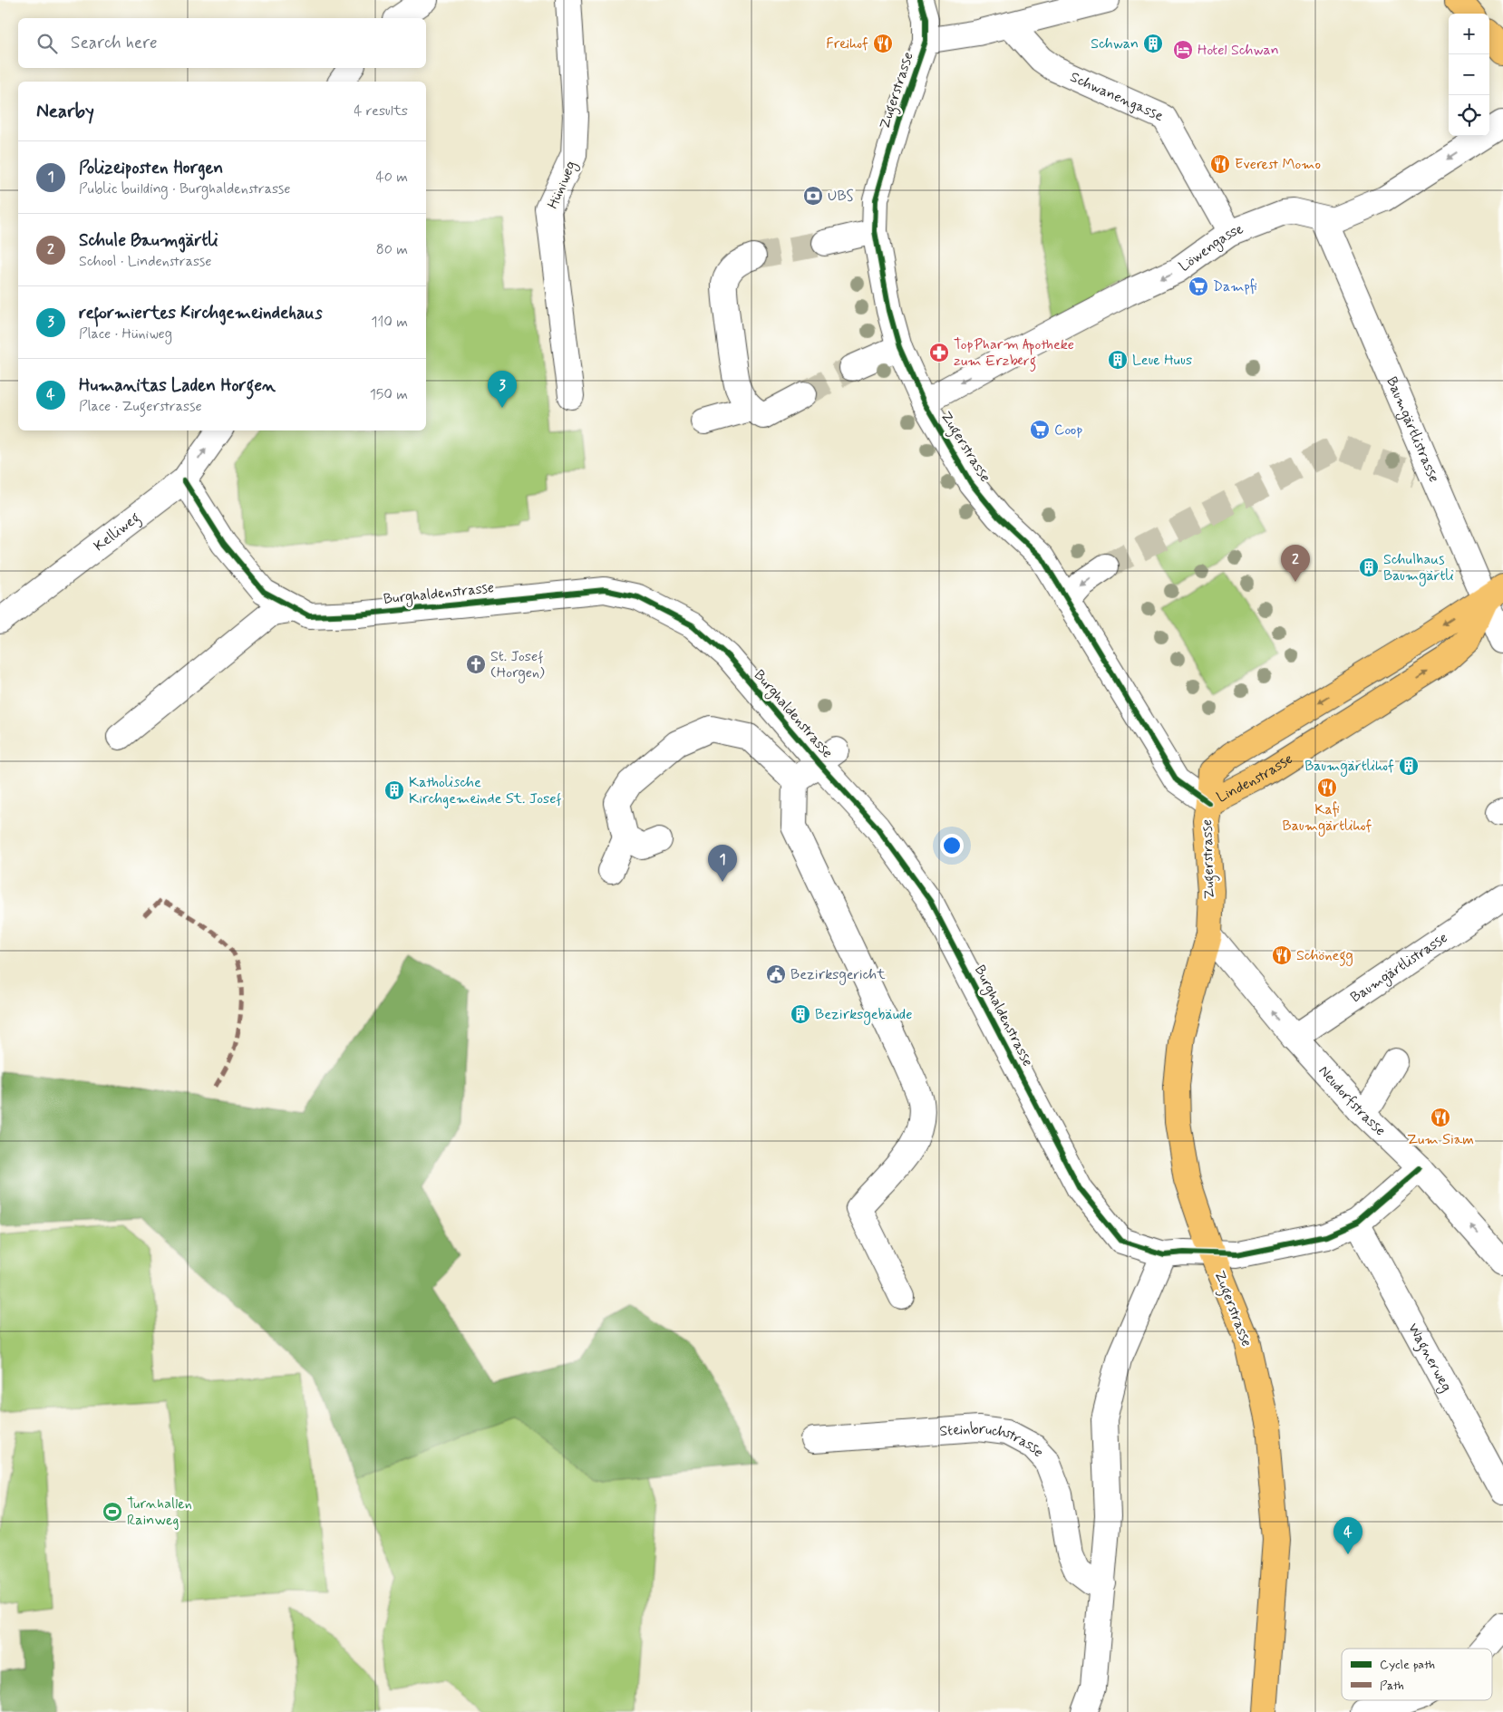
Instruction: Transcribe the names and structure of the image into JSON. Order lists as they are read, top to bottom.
{
  "streets": {
    "main road": ["Zugerstrasse", "Lindenstrasse"],
    "street": [
      "Schwanengasse",
      "Hüniweg",
      "Löwengasse",
      "Baumgärtlistrasse",
      "Kelliweg",
      "Burghaldenstrasse",
      "Neudorfstrasse",
      "Wagnerweg",
      "Steinbruchstrasse"
    ]
  },
  "crossings": [
    ["Zugerstrasse", "Schwanengasse"],
    ["Zugerstrasse", "Löwengasse"],
    ["Zugerstrasse", "Burghaldenstrasse"],
    ["Zugerstrasse", "Lindenstrasse"],
    ["Zugerstrasse", "Neudorfstrasse"],
    ["Schwanengasse", "Löwengasse"],
    ["Löwengasse", "Baumgärtlistrasse"],
    ["Baumgärtlistrasse", "Lindenstrasse"],
    ["Baumgärtlistrasse", "Neudorfstrasse"],
    ["Kelliweg", "Burghaldenstrasse"],
    ["Burghaldenstrasse", "Neudorfstrasse"],
    ["Burghaldenstrasse", "Wagnerweg"]
  ],
  "one_way": ["Löwengasse", "Neudorfstrasse"],
  "places": {
    "restaurant": [
      "Freihof",
      "Everest Momo",
      "Kafi Baumgärtlihof",
      "Schönegg",
      "Zum Siam"
    ],
    "building": [
      "Schwan",
      "Leue Huus",
      "Schulhaus Baumgärtli",
      "Baumgärtlihof",
      "Katholische Kirchgemeinde St. Josef",
      "Bezirksgebäude"
    ],
    "hotel": ["Hotel Schwan"],
    "bank": ["UBS"],
    "supermarket": ["Dampfi", "Coop"],
    "pharmacy": ["TopPharm Apotheke zum Erzberg"],
    "church": ["St. Josef (Horgen)"],
    "public building": ["Bezirksgericht"],
    "sports": ["Turnhallen Rainweg"]
  },
  "legend": ["Cycle path", "Path"],
  "page": {
    "map_buttons": ["+", "−"],
    "search": "Search here",
    "heading": ["Nearby", "4 results"],
    "list": [
      {
        "mark": "1",
        "name": "Polizeiposten Horgen",
        "note": "Public building · Burghaldenstrasse",
        "value": "40 m"
      },
      {
        "mark": "2",
        "name": "Schule Baumgärtli",
        "note": "School · Lindenstrasse",
        "value": "80 m"
      },
      {
        "mark": "3",
        "name": "reformiertes Kirchgemeindehaus",
        "note": "Place · Hüniweg",
        "value": "110 m"
      },
      {
        "mark": "4",
        "name": "Humanitas Laden Horgen",
        "note": "Place · Zugerstrasse",
        "value": "150 m"
      }
    ],
    "pins": [
      "3",
      "2",
      "1",
      "4"
    ]
  }
}
